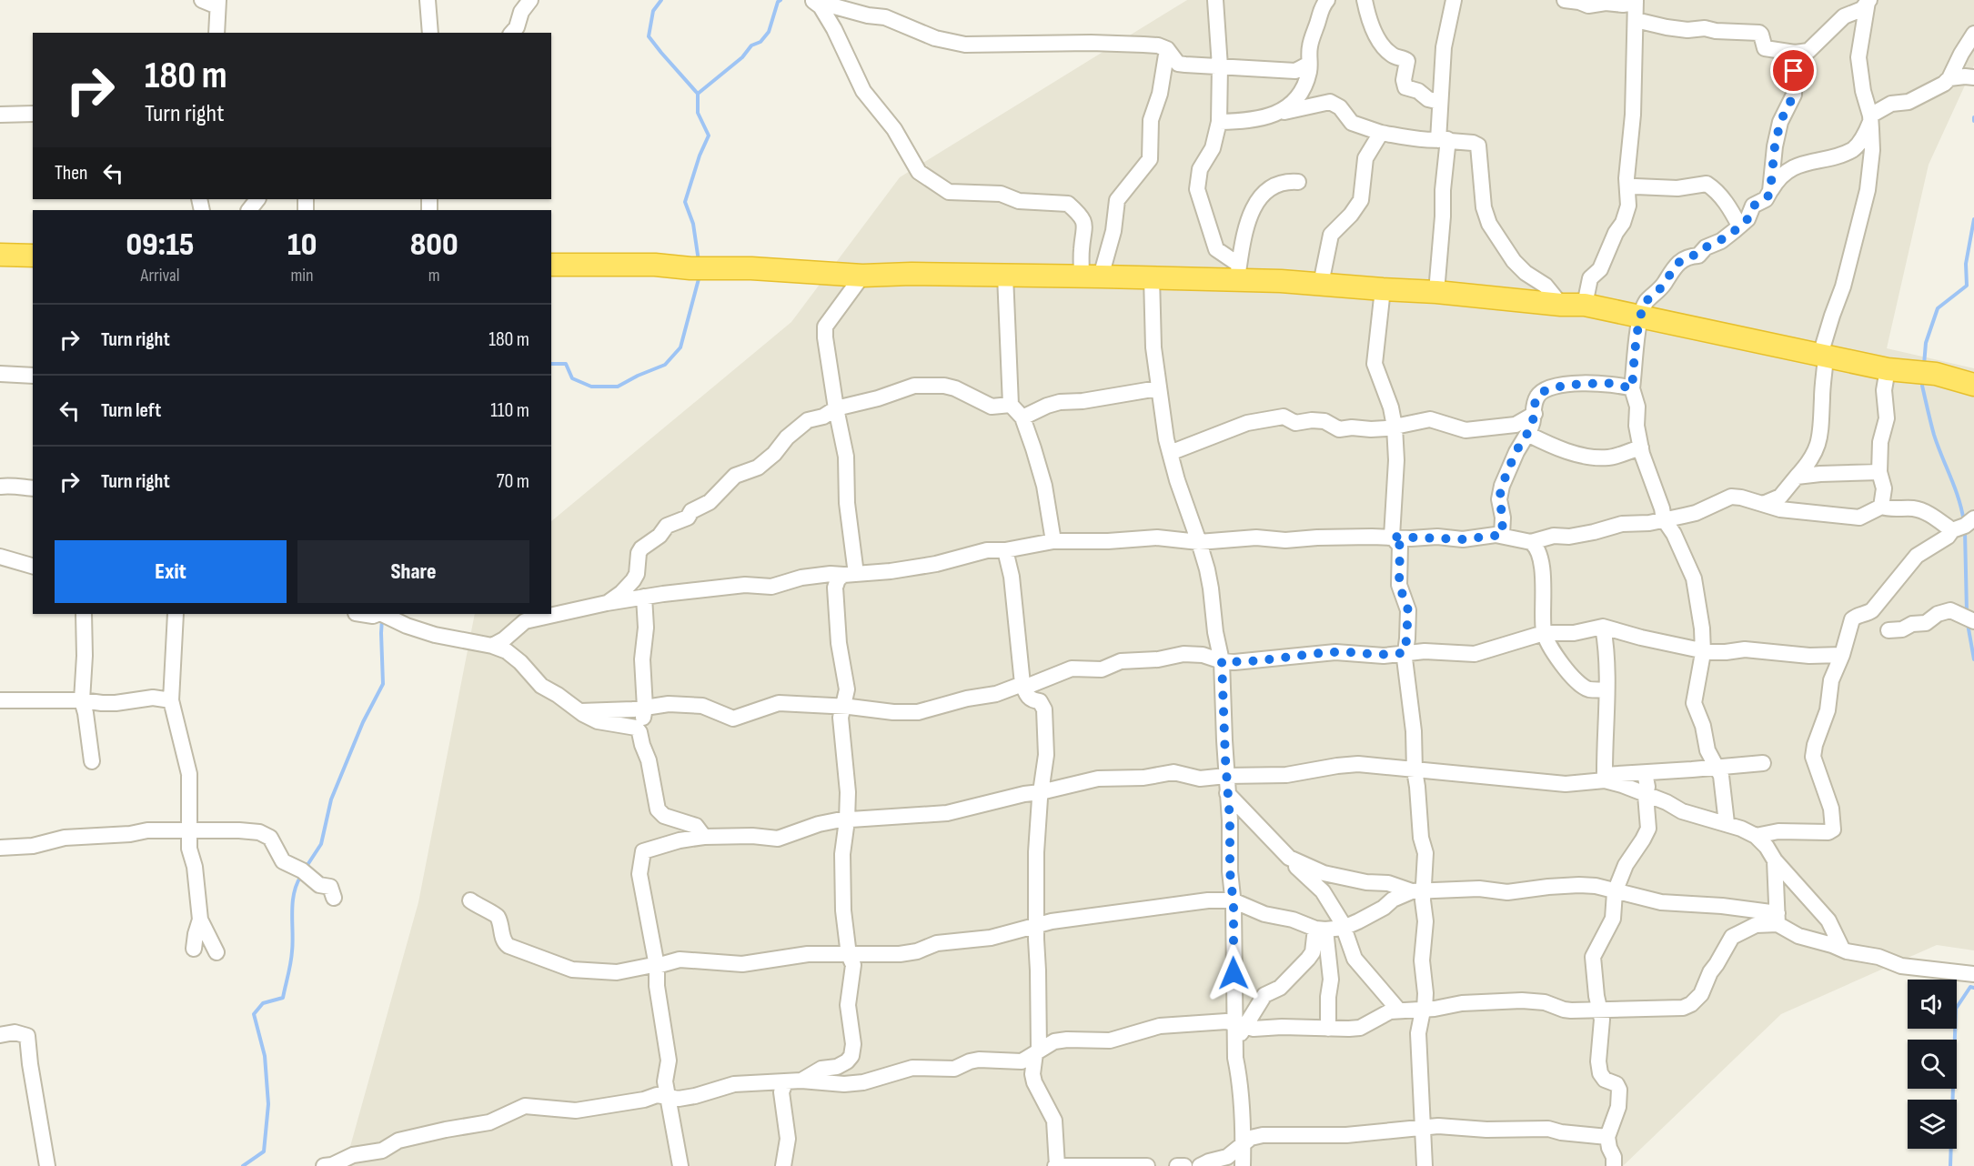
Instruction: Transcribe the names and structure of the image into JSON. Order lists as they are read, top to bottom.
{
  "page": {
    "turn": ["180 m", "Turn right"],
    "then": "Then",
    "eta": [
      "09:15",
      "Arrival",
      "10",
      "min",
      "800",
      "m"
    ],
    "list": [
      {
        "name": "Turn right",
        "value": "180 m"
      },
      {
        "name": "Turn left",
        "value": "110 m"
      },
      {
        "name": "Turn right",
        "value": "70 m"
      }
    ],
    "buttons": ["Exit", "Share"]
  }
}
